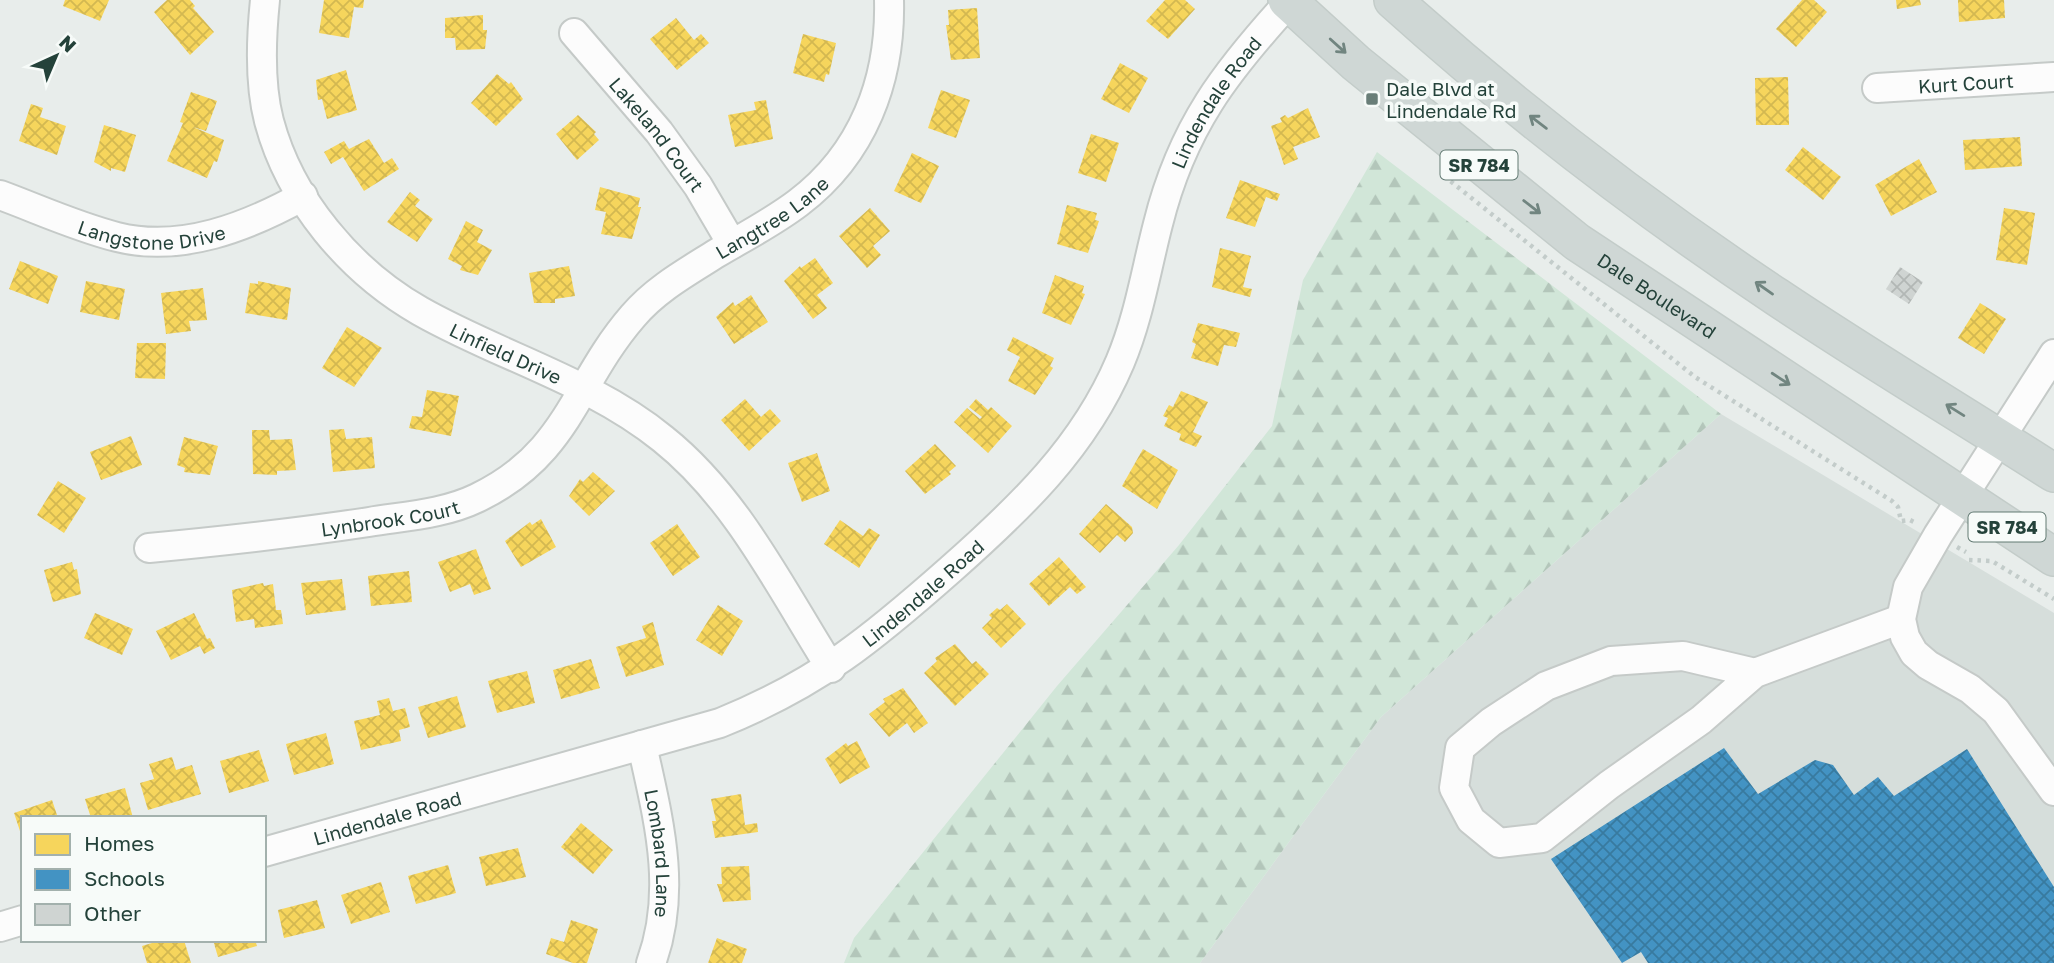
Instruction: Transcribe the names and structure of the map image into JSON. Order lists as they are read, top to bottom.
{
  "streets": {
    "main road": ["SR 784", "Dale Boulevard"],
    "street": [
      "Kurt Court",
      "Lindendale Road",
      "Lakeland Court",
      "Langtree Lane",
      "Langstone Drive",
      "Linfield Drive",
      "Lynbrook Court",
      "Lombard Lane"
    ]
  },
  "crossings": [
    ["Lindendale Road", "Dale Boulevard"],
    ["Lindendale Road", "Linfield Drive"],
    ["Lindendale Road", "Lombard Lane"],
    ["Lakeland Court", "Langtree Lane"],
    ["Langtree Lane", "Linfield Drive"],
    ["Langtree Lane", "Lynbrook Court"],
    ["Langstone Drive", "Linfield Drive"],
    ["Linfield Drive", "Lynbrook Court"]
  ],
  "places": {
    "transit": ["Dale Blvd at Lindendale Rd"]
  },
  "legend": ["Homes", "Schools", "Other"],
  "north": "top right"
}
